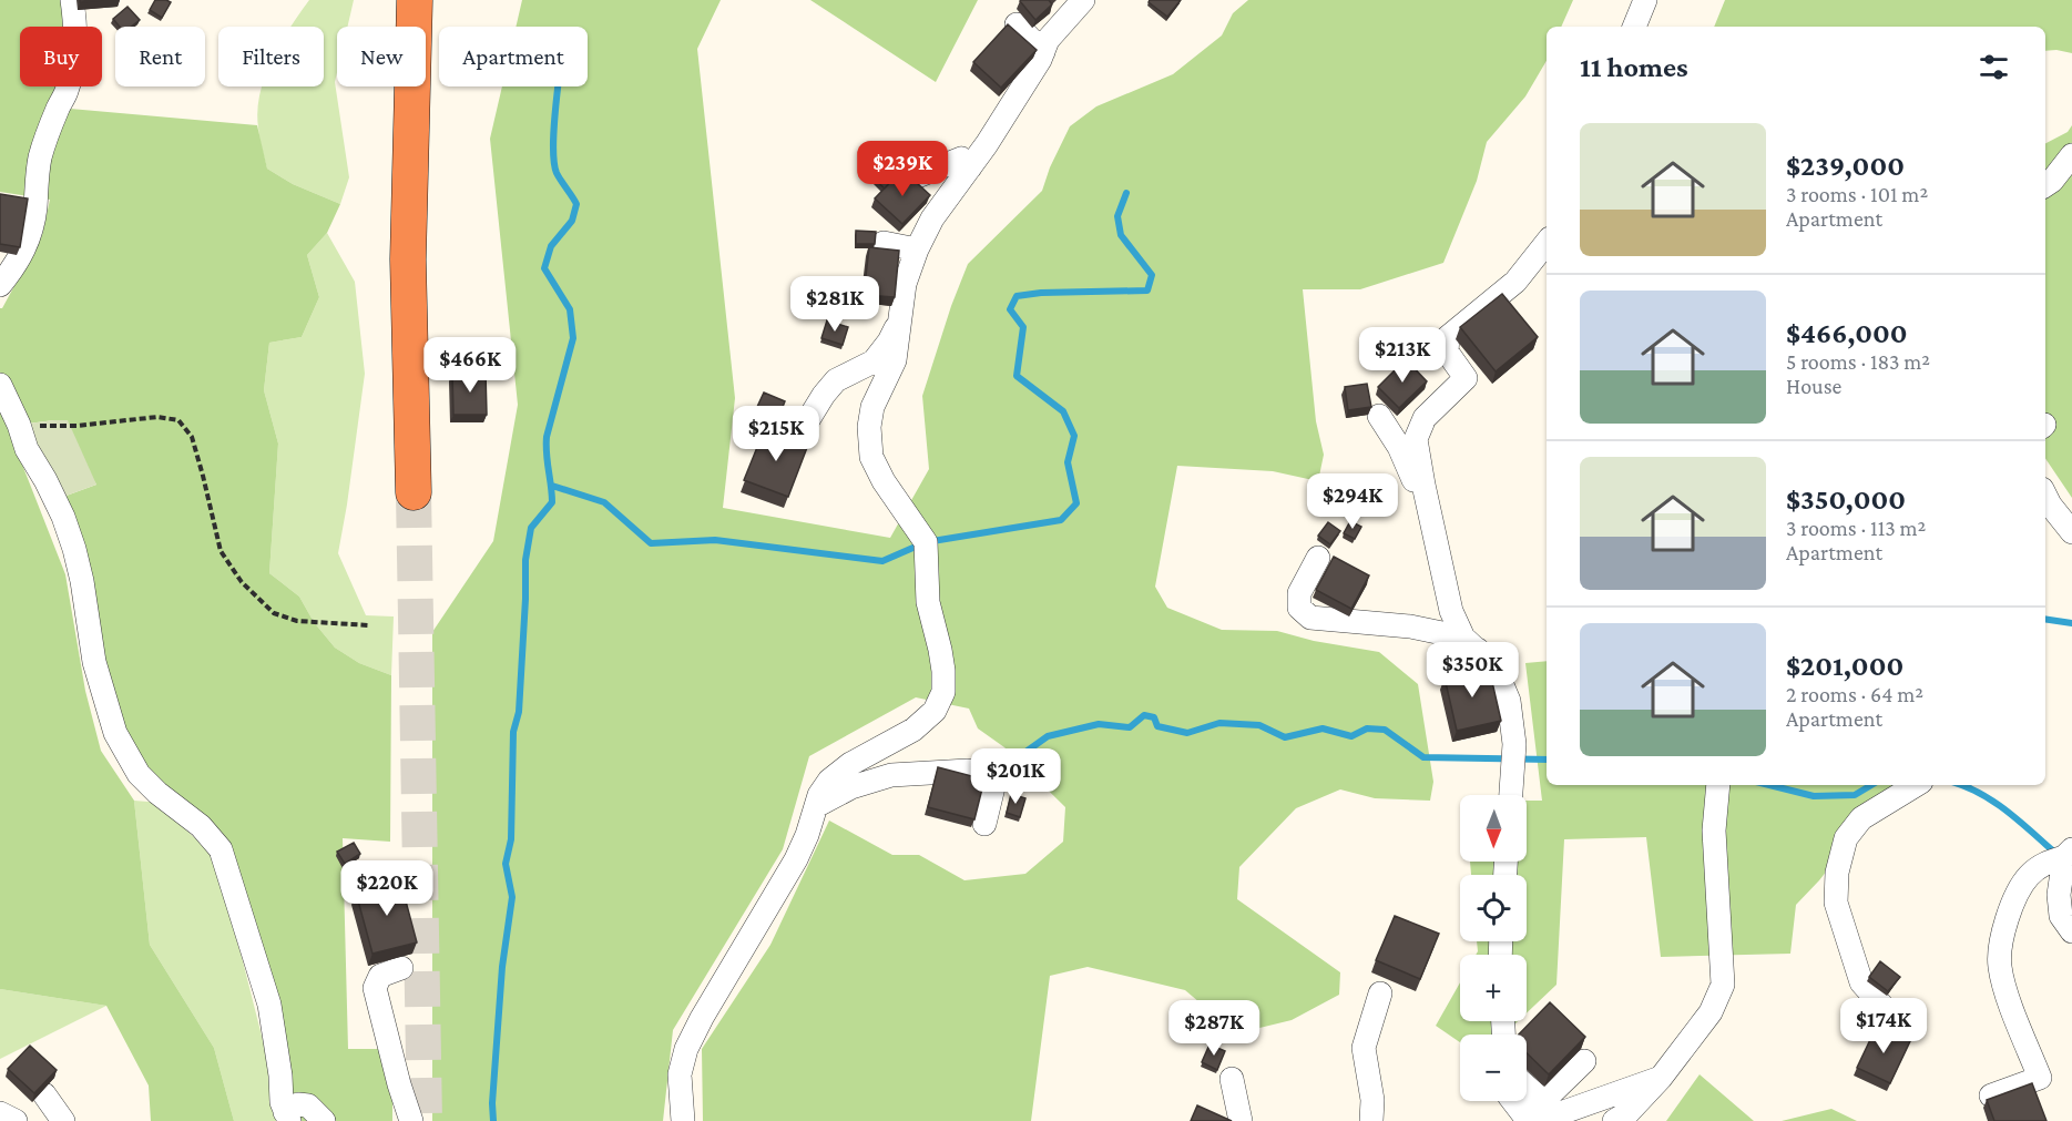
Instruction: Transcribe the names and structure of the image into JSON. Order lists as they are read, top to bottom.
{
  "north": "bottom",
  "page": {
    "chip": [
      "Buy",
      "Rent",
      "Filters",
      "New",
      "Apartment"
    ],
    "heading": "11 homes",
    "list": [
      {
        "name": "$239,000",
        "note": "3 rooms · 101 m² · Apartment"
      },
      {
        "name": "$466,000",
        "note": "5 rooms · 183 m² · House"
      },
      {
        "name": "$350,000",
        "note": "3 rooms · 113 m² · Apartment"
      },
      {
        "name": "$201,000",
        "note": "2 rooms · 64 m² · Apartment"
      }
    ],
    "price": [
      "$239K",
      "$281K",
      "$213K",
      "$466K",
      "$215K",
      "$294K",
      "$350K",
      "$201K",
      "$220K",
      "$174K",
      "$287K"
    ],
    "map_buttons": ["+", "−"]
  }
}
